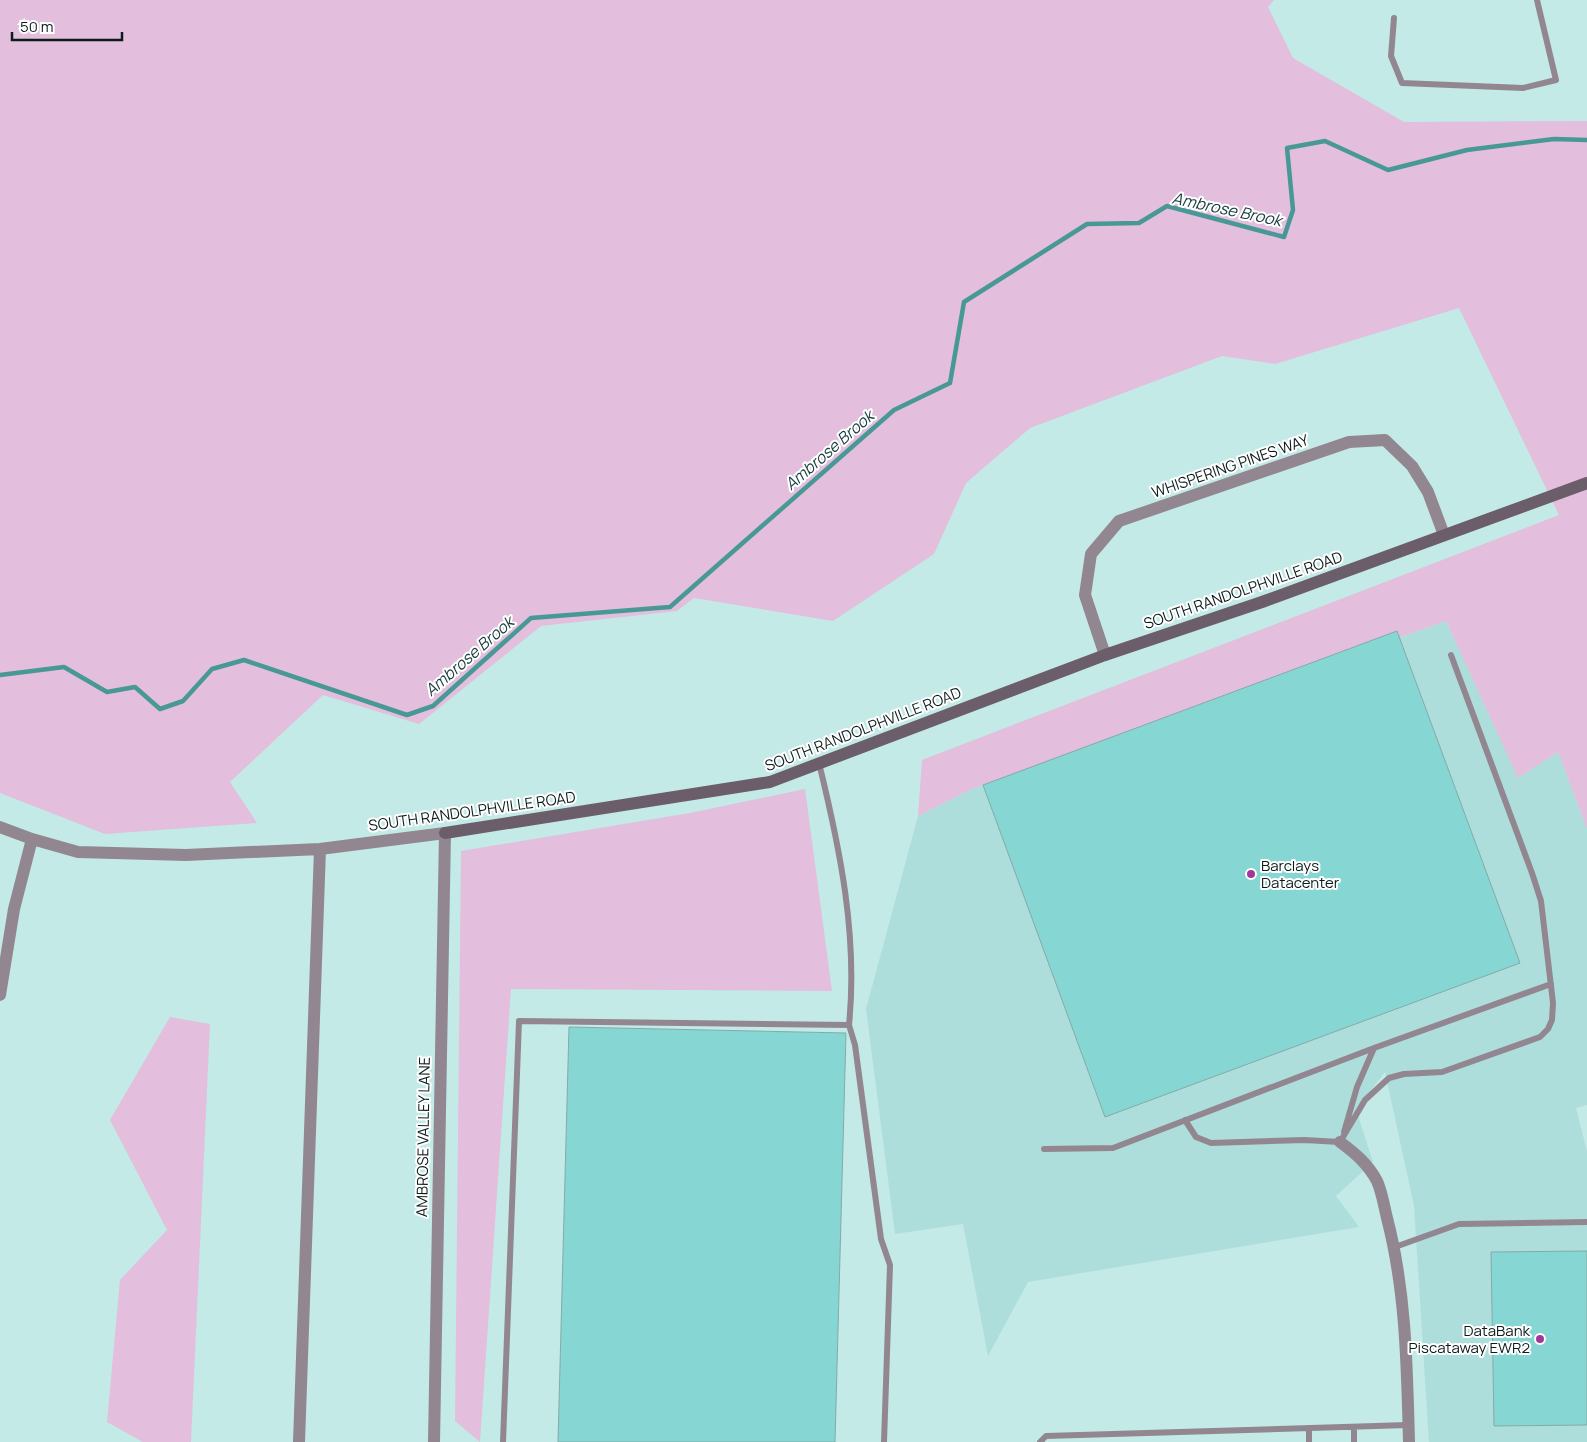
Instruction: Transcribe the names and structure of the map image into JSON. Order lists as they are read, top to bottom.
{
  "streets": {
    "street": ["WHISPERING PINES WAY", "SOUTH RANDOLPHVILLE ROAD", "AMBROSE VALLEY LANE"]
  },
  "crossings": [
    ["WHISPERING PINES WAY", "SOUTH RANDOLPHVILLE ROAD"],
    ["SOUTH RANDOLPHVILLE ROAD", "AMBROSE VALLEY LANE"]
  ],
  "water": ["Ambrose Brook"],
  "places": ["Barclays Datacenter", "DataBank Piscataway EWR2"],
  "scale_bar": "50 m"
}
